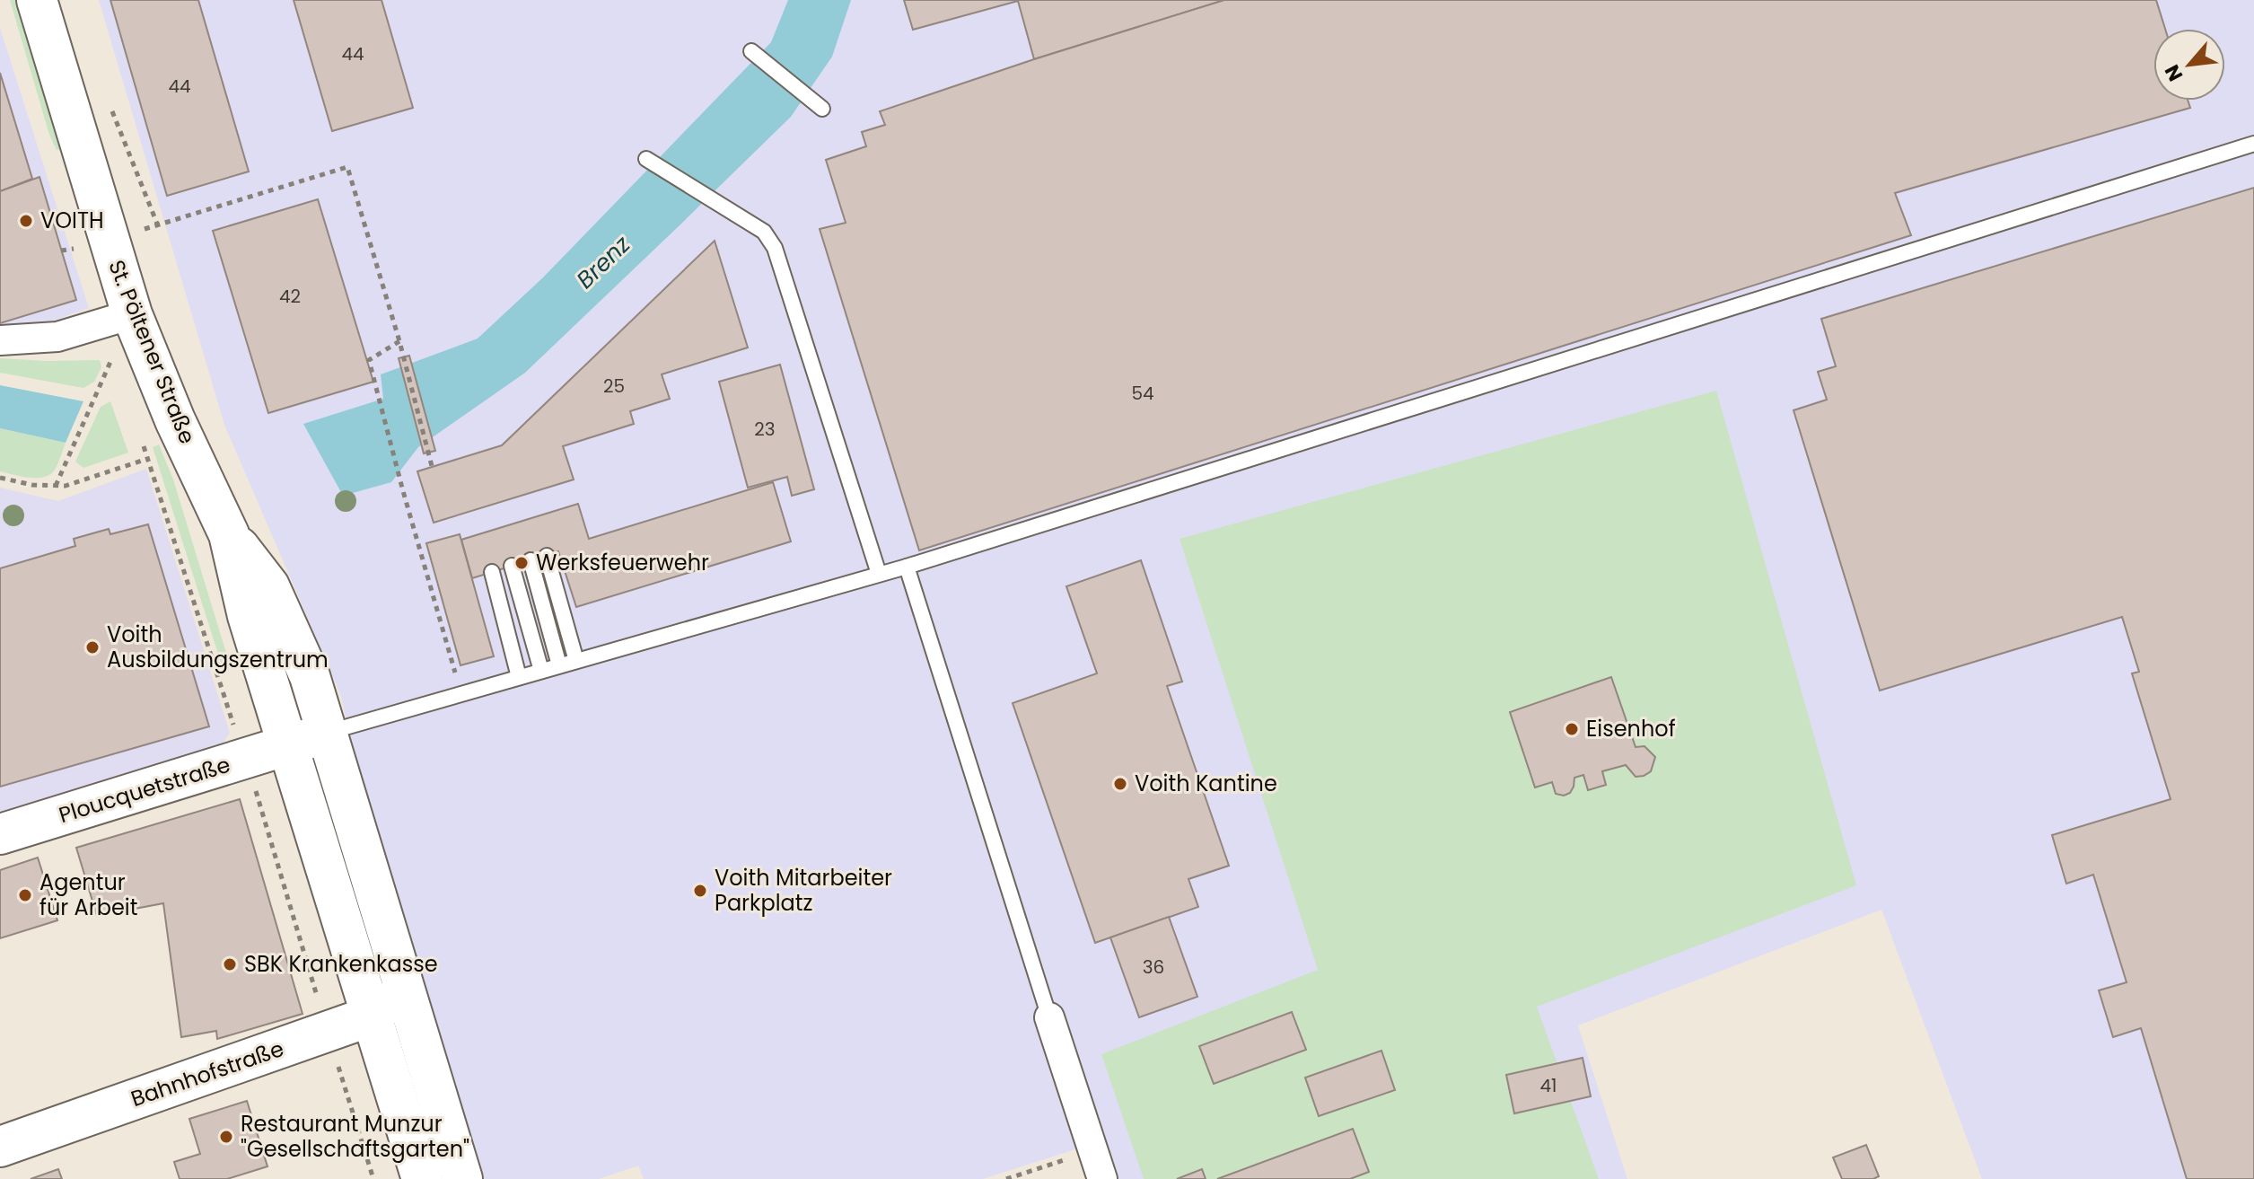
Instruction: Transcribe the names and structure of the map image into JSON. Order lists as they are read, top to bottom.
{
  "streets": {
    "main road": ["St. Pöltener Straße", "Ploucquetstraße", "Bahnhofstraße"]
  },
  "crossings": [
    ["St. Pöltener Straße", "Ploucquetstraße"],
    ["St. Pöltener Straße", "Bahnhofstraße"]
  ],
  "water": ["Brenz"],
  "places": [
    "VOITH",
    "Werksfeuerwehr",
    "Voith Ausbildungszentrum",
    "Eisenhof",
    "Voith Kantine",
    "Voith Mitarbeiter Parkplatz",
    "Agentur für Arbeit",
    "SBK Krankenkasse",
    "Restaurant Munzur \"Gesellschaftsgarten\""
  ],
  "house_numbers": [
    "44",
    "44",
    "42",
    "25",
    "54",
    "23",
    "36",
    "41"
  ],
  "north": "bottom left"
}
